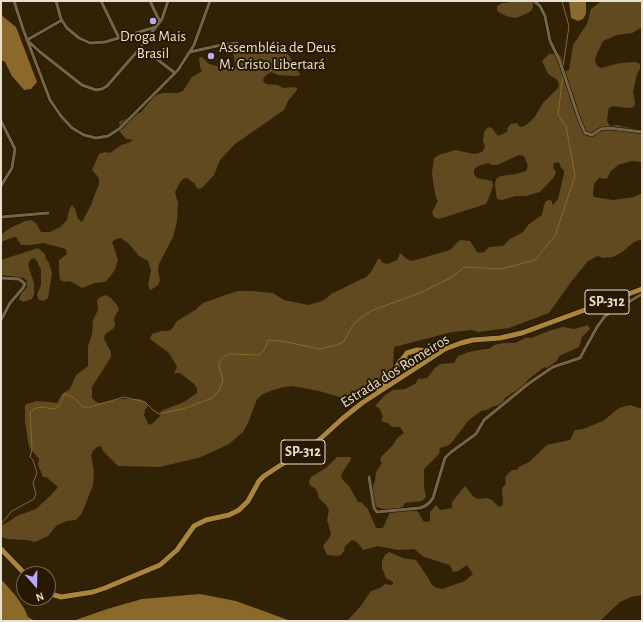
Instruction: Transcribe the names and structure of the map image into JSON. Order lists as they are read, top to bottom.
{
  "streets": {
    "main road": ["SP-312", "Estrada dos Romeiros"]
  },
  "places": ["Droga Mais Brasil", "Assembléia de Deus M. Cristo Libertará"],
  "north": "bottom"
}
